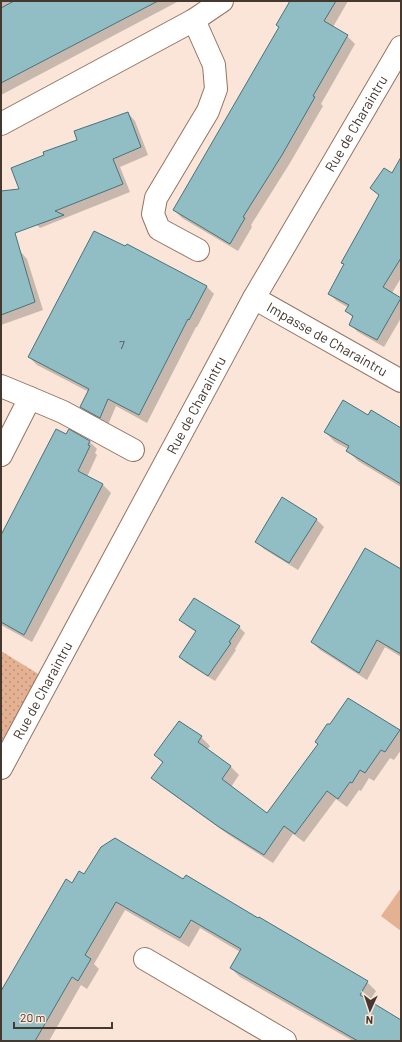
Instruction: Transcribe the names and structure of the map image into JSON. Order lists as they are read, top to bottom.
{
  "streets": {
    "street": ["Rue de Charaintru", "Impasse de Charaintru"]
  },
  "crossings": [
    ["Rue de Charaintru", "Impasse de Charaintru"]
  ],
  "house_numbers": ["7"],
  "scale_bar": "20 m",
  "north": "bottom"
}
